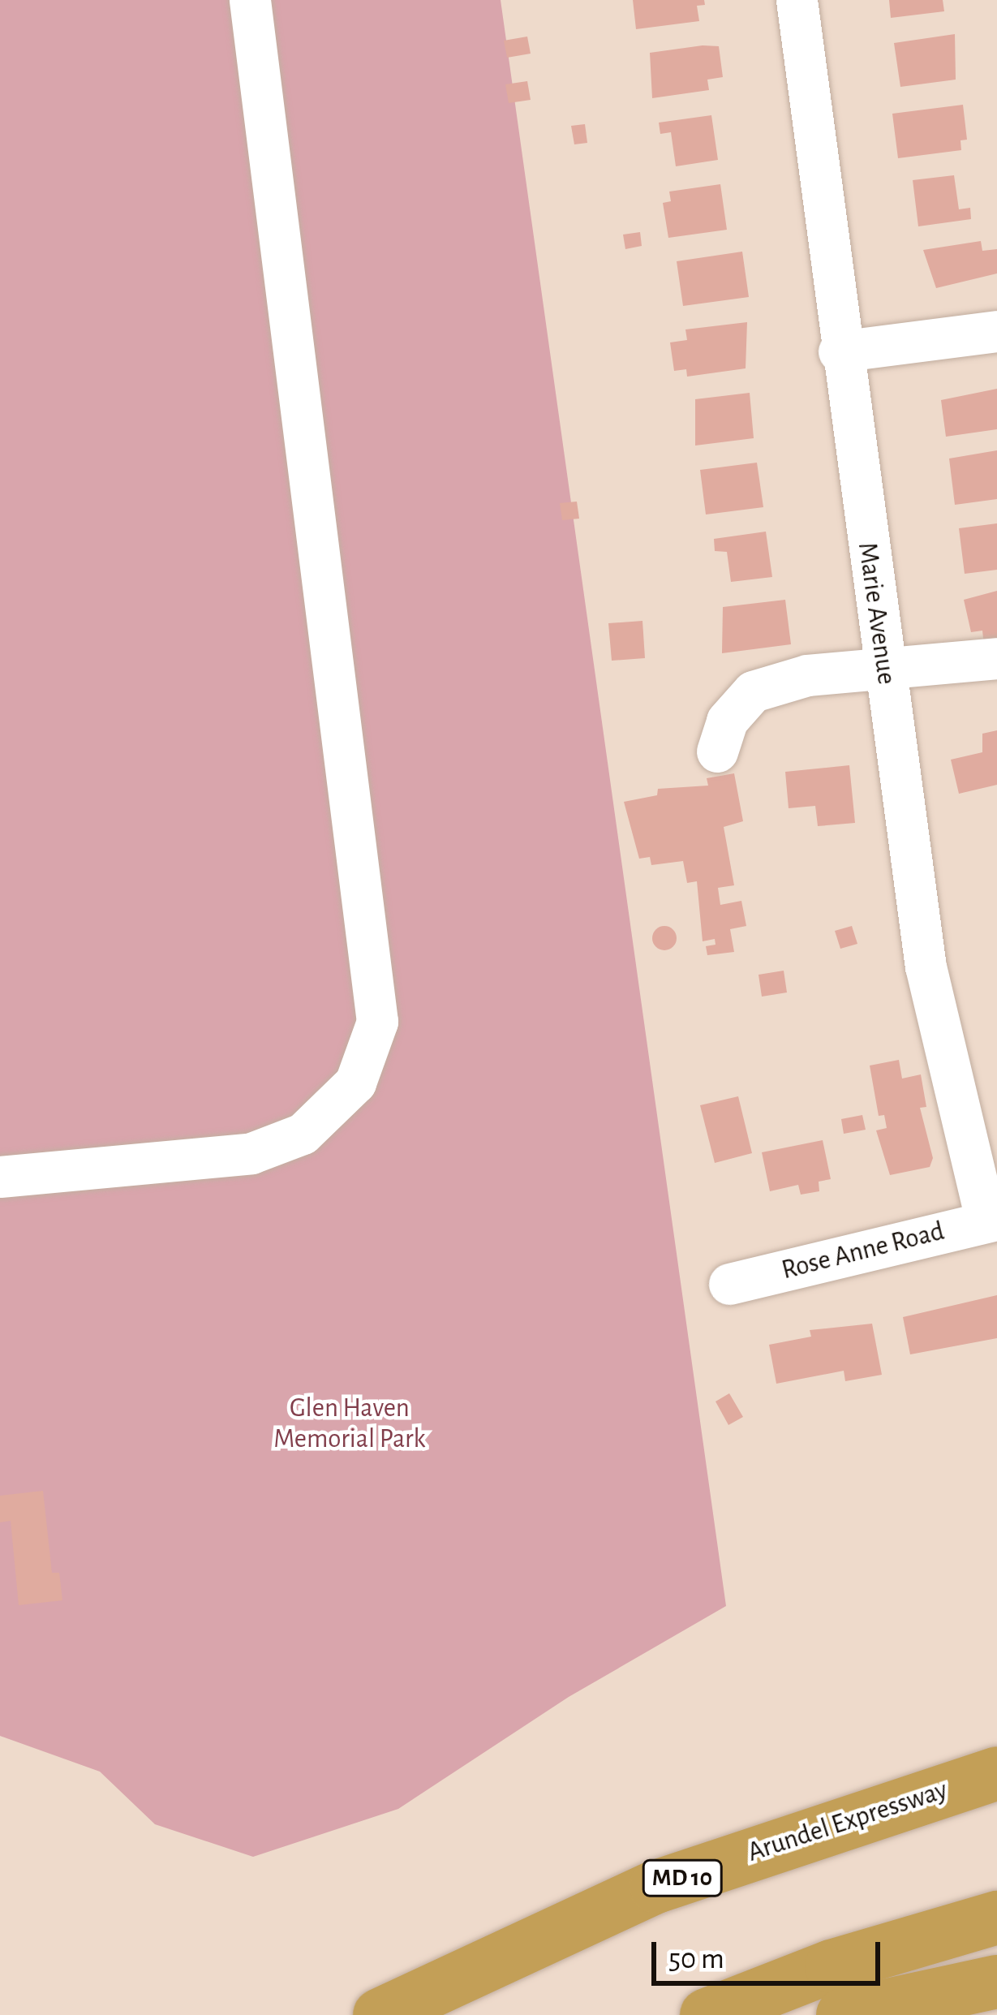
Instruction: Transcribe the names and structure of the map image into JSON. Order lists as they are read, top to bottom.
{
  "streets": {
    "highway": ["Arundel Expressway", "MD 10"],
    "street": ["Marie Avenue", "Rose Anne Road"]
  },
  "crossings": [
    ["Marie Avenue", "Rose Anne Road"]
  ],
  "parks": ["Glen Haven Memorial Park"],
  "scale_bar": "50 m"
}
